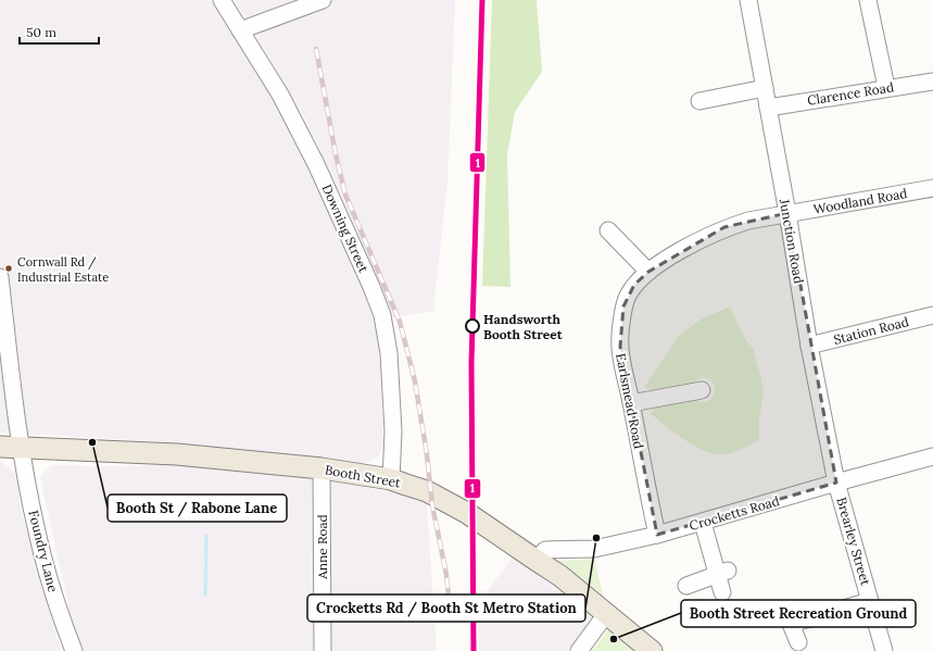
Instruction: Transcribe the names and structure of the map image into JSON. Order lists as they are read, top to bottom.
{
  "streets": {
    "main road": ["Booth Street"],
    "street": [
      "Clarence Road",
      "Woodland Road",
      "Downing Street",
      "Junction Road",
      "Station Road",
      "Earlsmead Road",
      "Crocketts Road",
      "Brearley Street",
      "Anne Road",
      "Foundry Lane"
    ]
  },
  "crossings": [
    ["Clarence Road", "Junction Road"],
    ["Woodland Road", "Junction Road"],
    ["Woodland Road", "Earlsmead Road"],
    ["Downing Street", "Booth Street"],
    ["Junction Road", "Station Road"],
    ["Junction Road", "Earlsmead Road"],
    ["Junction Road", "Crocketts Road"],
    ["Junction Road", "Brearley Street"],
    ["Earlsmead Road", "Crocketts Road"],
    ["Booth Street", "Crocketts Road"],
    ["Booth Street", "Anne Road"],
    ["Booth Street", "Foundry Lane"],
    ["Crocketts Road", "Brearley Street"]
  ],
  "places": [
    "Cornwall Rd / Industrial Estate",
    "Handsworth Booth Street",
    "Booth St / Rabone Lane",
    "Crocketts Rd / Booth St Metro Station",
    "Booth Street Recreation Ground"
  ],
  "lines": ["transit line 1"],
  "scale_bar": "50 m"
}
